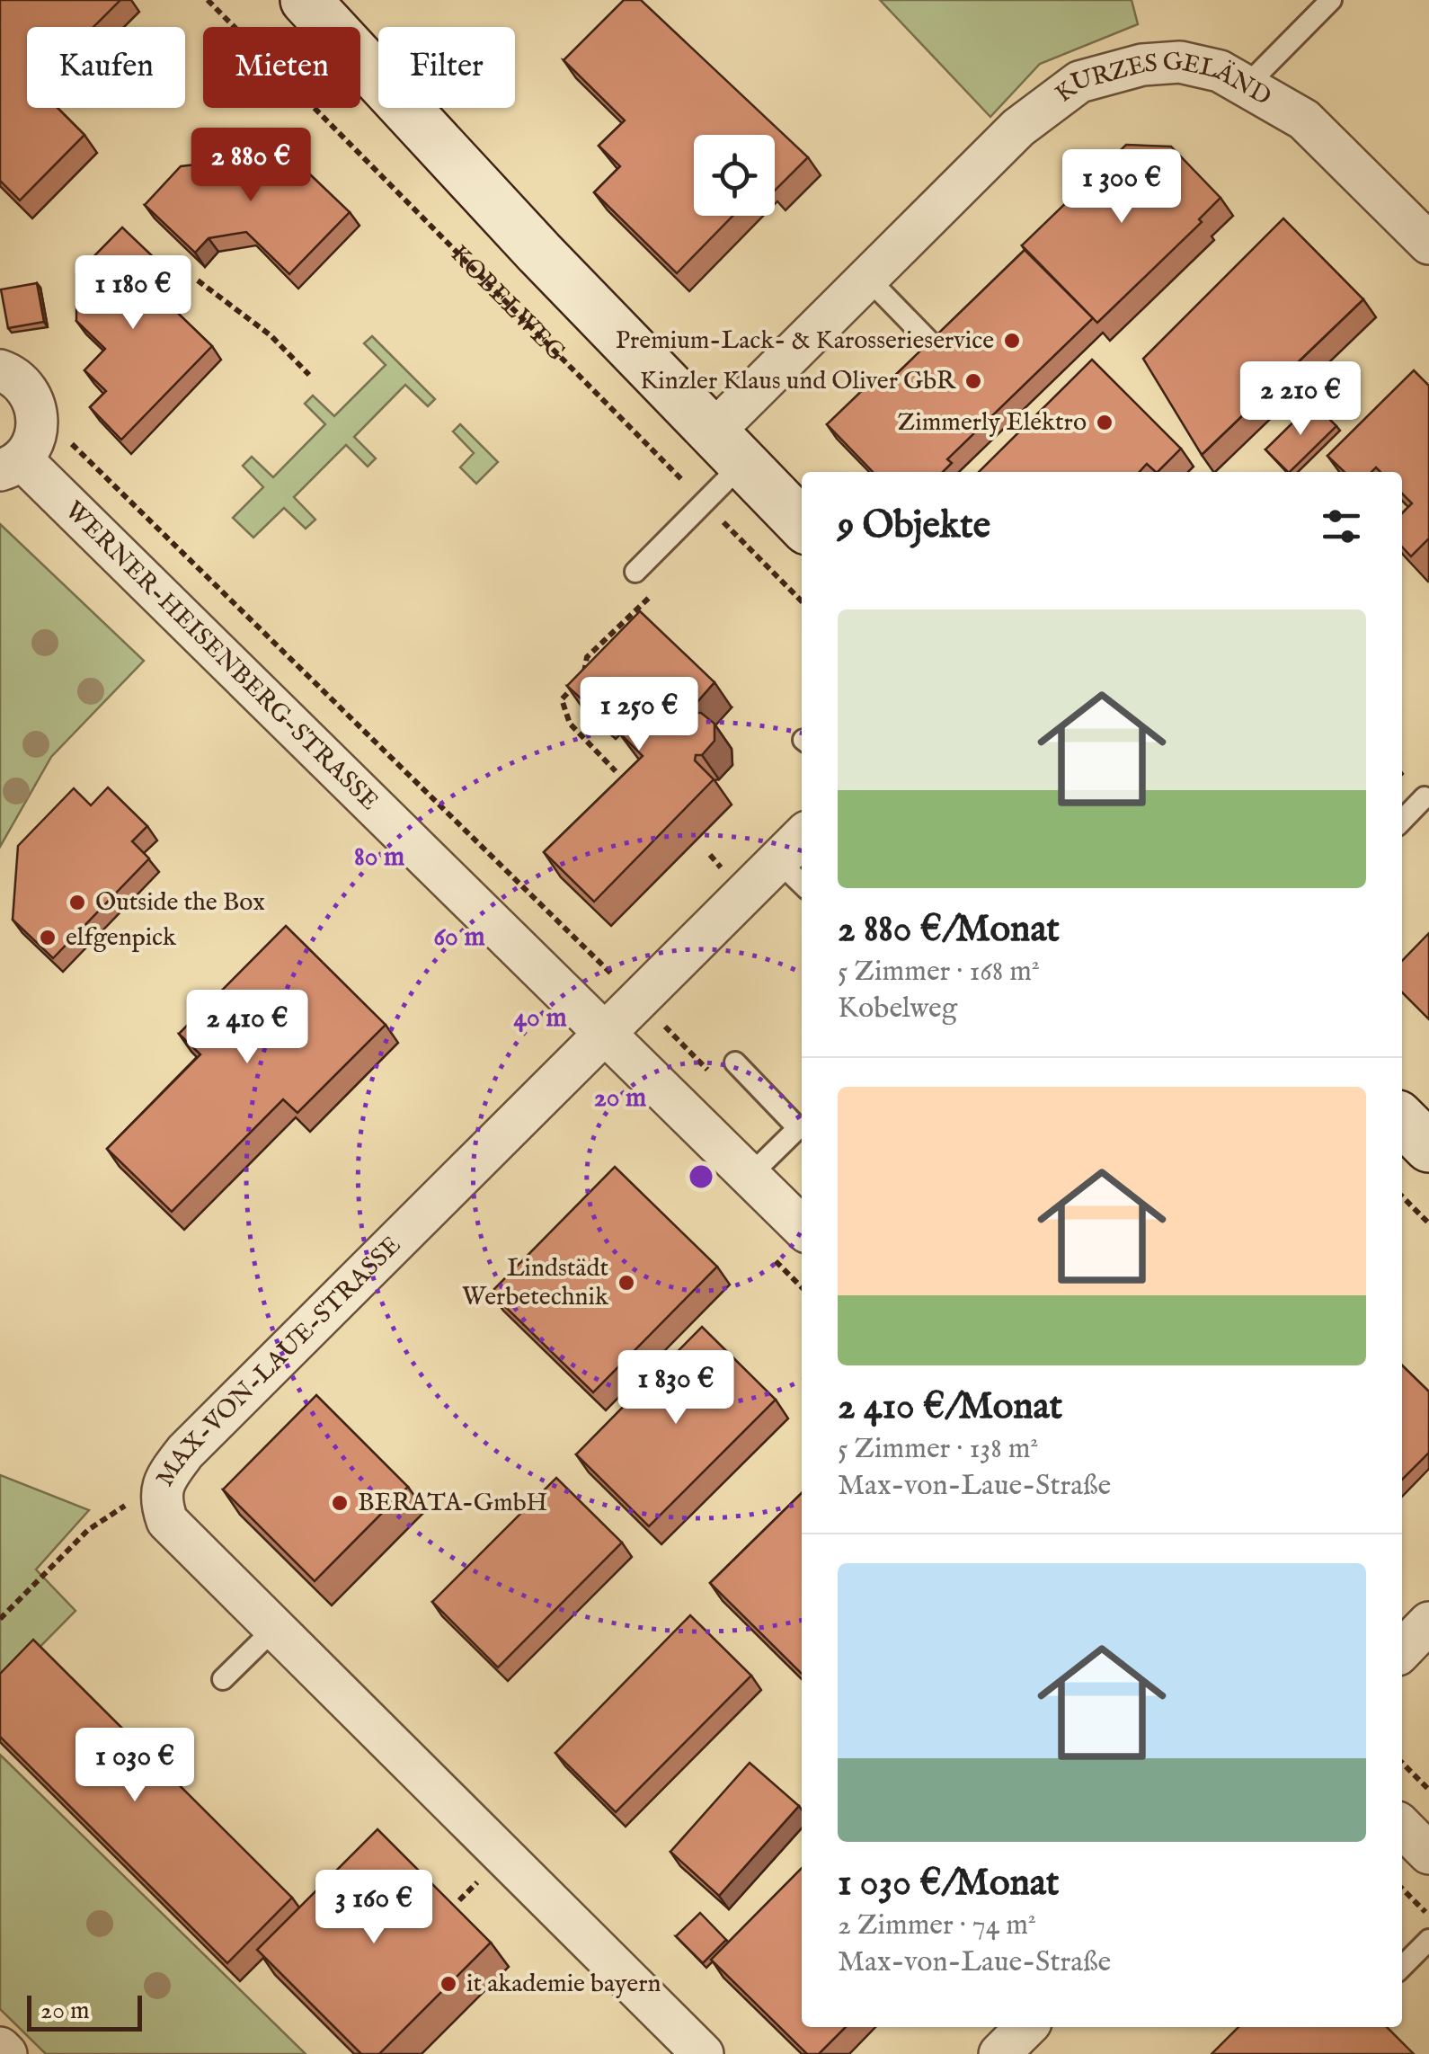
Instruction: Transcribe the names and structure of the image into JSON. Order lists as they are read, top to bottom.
{
  "streets": {
    "street": ["KURZES GELÄND", "WERNER-HEISENBERG-STRASSE", "MAX-VON-LAUE-STRASSE"],
    "path": ["KOBELWEG"]
  },
  "crossings": [
    ["WERNER-HEISENBERG-STRASSE", "MAX-VON-LAUE-STRASSE"]
  ],
  "places": [
    "Premium-Lack- & Karosserieservice",
    "Kinzler Klaus und Oliver GbR",
    "Zimmerly Elektro",
    "Outside the Box",
    "elfgenpick",
    "Lindstädt Werbetechnik",
    "BERATA-GmbH",
    "it akademie bayern"
  ],
  "scale_bar": "20 m",
  "page": {
    "chip": ["Kaufen", "Mieten", "Filter"],
    "price": [
      "2 880 €",
      "1 300 €",
      "1 180 €",
      "2 210 €",
      "1 250 €",
      "2 410 €",
      "1 830 €",
      "1 030 €",
      "3 160 €"
    ],
    "heading": "9 Objekte",
    "list": [
      {
        "name": "2 880 €/Monat",
        "note": "5 Zimmer · 168 m² · Kobelweg"
      },
      {
        "name": "2 410 €/Monat",
        "note": "5 Zimmer · 138 m² · Max-von-Laue-Straße"
      },
      {
        "name": "1 030 €/Monat",
        "note": "2 Zimmer · 74 m² · Max-von-Laue-Straße"
      }
    ],
    "scale": "20 m"
  },
  "rings": [
    "80 m",
    "60 m",
    "40 m",
    "20 m"
  ]
}
